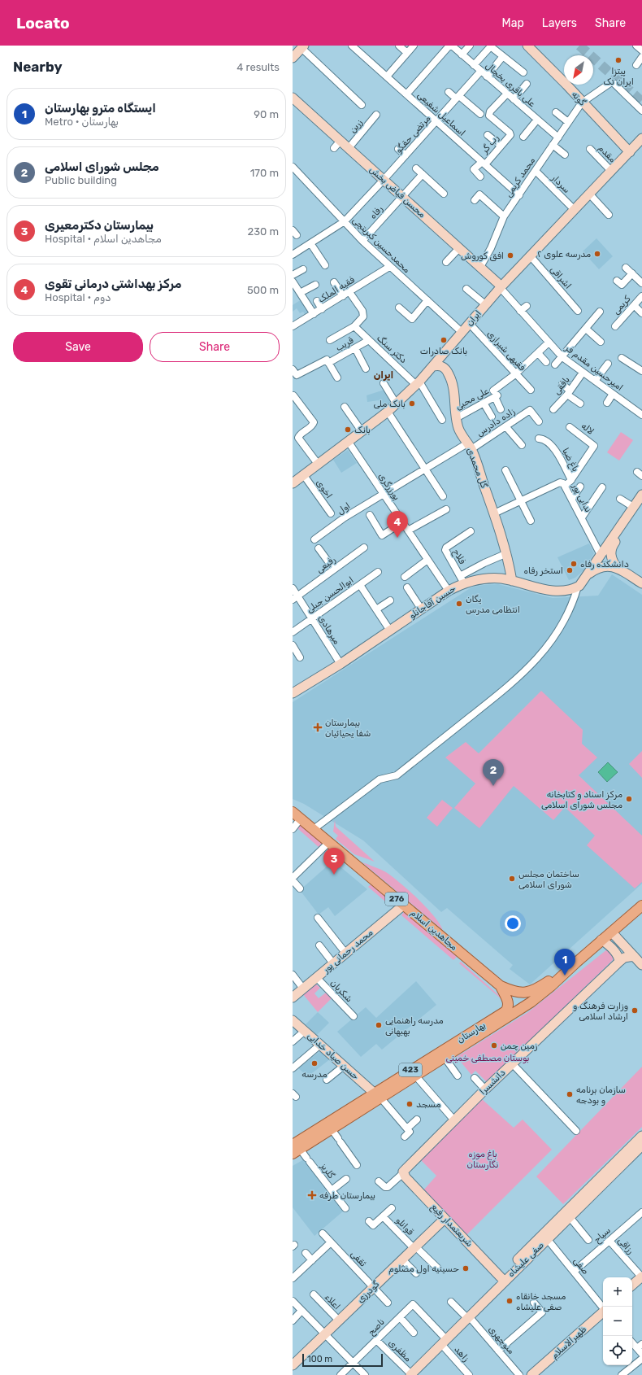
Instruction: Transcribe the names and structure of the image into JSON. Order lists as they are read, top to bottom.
{
  "streets": {
    "main road": [
      "276",
      "مجاهدین اسلام",
      "بهارستان",
      "423"
    ],
    "street": [
      "علی باقری یخچال",
      "گوته",
      "اسماعیل شفیعی",
      "زرین",
      "مرتضی حقگو",
      "رب گر",
      "مقدم",
      "محمد کریمی",
      "سردار",
      "محسن فیاض بخش",
      "رفاه",
      "محمدحسین کبریتچی",
      "اشراقی",
      "فقیه الملک",
      "کریمی",
      "ایران",
      "قریب",
      "دکتر سنگ",
      "فقیهی شیرازی",
      "امیرحسین مقدم فر",
      "بافقی",
      "علی محبی",
      "زاده دادرس",
      "لاله",
      "باغ ضیا",
      "گل محمدی",
      "پورزرگری",
      "اخوی",
      "ندایی پور",
      "اول",
      "فلاح",
      "رفیعی",
      "ابوالحسن جبلی",
      "حسین آقاجانلو",
      "میرهادی",
      "محمد رحمانی پور",
      "شکریان",
      "حسن صیاد خدایی",
      "دانشسرا",
      "گلریز",
      "شریعتمدار رفیع",
      "قوانلو",
      "سیاح",
      "رزاقی",
      "ثقفی",
      "صفی علیشاه",
      "صفی",
      "گودرزی",
      "اعلاء",
      "ناصح",
      "منوچهری",
      "ظهیرالاسلام",
      "مظفری",
      "زاهد"
    ]
  },
  "crossings": [
    ["علی باقری یخچال", "مرتضی حقگو"],
    ["علی باقری یخچال", "رب گر"],
    ["علی باقری یخچال", "محمد کریمی"],
    ["گوته", "محمد کریمی"],
    ["گوته", "ایران"],
    ["اسماعیل شفیعی", "مرتضی حقگو"],
    ["اسماعیل شفیعی", "رب گر"],
    ["اسماعیل شفیعی", "محمد کریمی"],
    ["زرین", "محسن فیاض بخش"],
    ["مرتضی حقگو", "محسن فیاض بخش"],
    ["مرتضی حقگو", "محمدحسین کبریتچی"],
    ["مقدم", "ایران"],
    ["محمد کریمی", "سردار"],
    ["محمد کریمی", "محسن فیاض بخش"],
    ["سردار", "ایران"],
    ["محسن فیاض بخش", "رفاه"],
    ["محسن فیاض بخش", "ایران"],
    ["محسن فیاض بخش", "امیرحسین مقدم فر"],
    ["رفاه", "محمدحسین کبریتچی"],
    ["محمدحسین کبریتچی", "فقیه الملک"],
    ["محمدحسین کبریتچی", "ایران"],
    ["اشراقی", "ایران"],
    ["ایران", "دکتر سنگ"],
    ["ایران", "فقیهی شیرازی"],
    ["ایران", "امیرحسین مقدم فر"],
    ["ایران", "گل محمدی"],
    ["ایران", "پورزرگری"],
    ["ایران", "اخوی"],
    ["قریب", "دکتر سنگ"],
    ["فقیهی شیرازی", "علی محبی"],
    ["امیرحسین مقدم فر", "بافقی"],
    ["امیرحسین مقدم فر", "علی محبی"],
    ["علی محبی", "گل محمدی"],
    ["زاده دادرس", "گل محمدی"],
    ["زاده دادرس", "اول"],
    ["لاله", "باغ ضیا"],
    ["گل محمدی", "ندایی پور"],
    ["گل محمدی", "حسین آقاجانلو"],
    ["پورزرگری", "اول"],
    ["پورزرگری", "حسین آقاجانلو"],
    ["ندایی پور", "حسین آقاجانلو"],
    ["فلاح", "حسین آقاجانلو"],
    ["رفیعی", "میرهادی"],
    ["ابوالحسن جبلی", "میرهادی"],
    ["حسین آقاجانلو", "میرهادی"],
    ["مجاهدین اسلام", "محمد رحمانی پور"],
    ["مجاهدین اسلام", "بهارستان"],
    ["محمد رحمانی پور", "شکریان"],
    ["بهارستان", "حسن صیاد خدایی"],
    ["بهارستان", "گلریز"],
    ["دانشسرا", "شریعتمدار رفیع"],
    ["شریعتمدار رفیع", "صفی علیشاه"],
    ["شریعتمدار رفیع", "گودرزی"],
    ["قوانلو", "گودرزی"],
    ["سیاح", "رزاقی"],
    ["سیاح", "صفی"],
    ["ثقفی", "گودرزی"],
    ["صفی علیشاه", "صفی"],
    ["صفی علیشاه", "منوچهری"],
    ["صفی علیشاه", "مظفری"],
    ["صفی علیشاه", "زاهد"],
    ["گودرزی", "اعلاء"],
    ["ناصح", "مظفری"],
    ["ناصح", "زاهد"]
  ],
  "districts": ["ایران"],
  "parks": ["بوستان مصطفی خمینی", "باغ موزه نگارستان"],
  "places": {
    "other": [
      "پیتزا ایران تک",
      "مدرسه علوی ۲",
      "افق کوروش",
      "بانک صادرات",
      "بانک ملی",
      "بانک",
      "دانشکده رفاه",
      "استخر رفاه",
      "یگان انتظامی مدرس",
      "مرکز اسناد و کتابخانه مجلس شورای اسلامی",
      "ساختمان مجلس شورای اسلامی",
      "وزارت فرهنگ و ارشاد اسلامی",
      "مدرسه راهنمایی بهبهانی",
      "زمین چمن",
      "مدرسه",
      "سازمان برنامه و بودجه",
      "مسجد",
      "حسینیه اول مضلوم",
      "مسجد خانقاه صفی علیشاه"
    ],
    "health": ["بیمارستان شفا یحیائیان", "بیمارستان طرفه"]
  },
  "scale_bar": "100 m",
  "north": "bottom left",
  "page": {
    "header": "Locato",
    "nav": ["Map", "Layers", "Share"],
    "heading": ["Nearby", "4 results"],
    "list": [
      {
        "mark": "1",
        "name": "ایستگاه مترو بهارستان",
        "note": "Metro · بهارستان",
        "value": "90 m"
      },
      {
        "mark": "2",
        "name": "مجلس شورای اسلامی",
        "note": "Public building",
        "value": "170 m"
      },
      {
        "mark": "3",
        "name": "بیمارستان دکترمعیری",
        "note": "Hospital · مجاهدین اسلام",
        "value": "230 m"
      },
      {
        "mark": "4",
        "name": "مرکز بهداشتی درمانی تقوی",
        "note": "Hospital · دوم",
        "value": "500 m"
      }
    ],
    "buttons": ["Save", "Share"],
    "pins": [
      "4",
      "2",
      "3",
      "1"
    ],
    "map_buttons": ["+", "−"],
    "scale": "100 m"
  }
}
